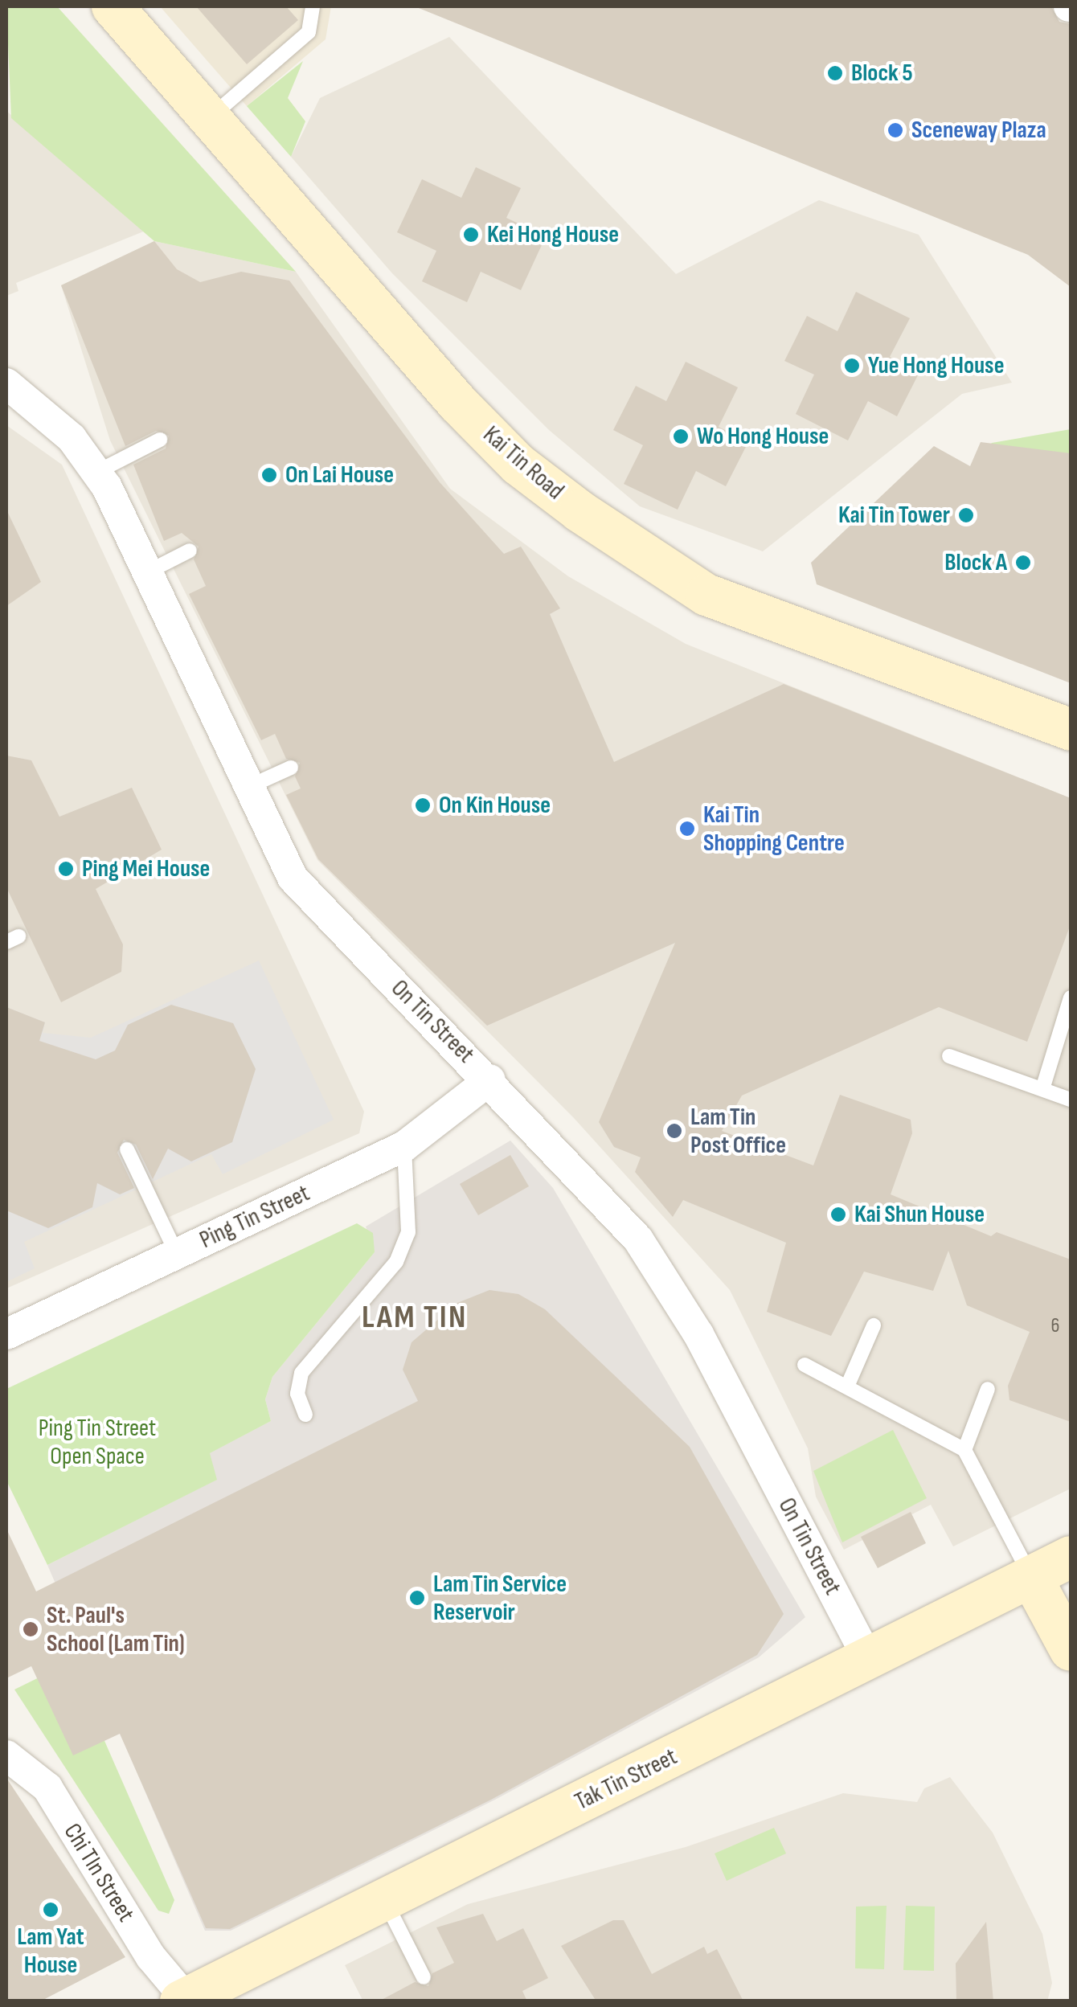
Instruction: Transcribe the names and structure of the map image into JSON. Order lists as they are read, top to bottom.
{
  "streets": {
    "street": [
      "Kai Tin Road",
      "On Tin Street",
      "Ping Tin Street",
      "Tak Tin Street",
      "Chi TIn Street"
    ]
  },
  "crossings": [
    ["On Tin Street", "Ping Tin Street"],
    ["On Tin Street", "Tak Tin Street"],
    ["Tak Tin Street", "Chi TIn Street"]
  ],
  "districts": ["LAM TIN"],
  "parks": ["Ping Tin Street Open Space"],
  "places": [
    "Block 5",
    "Sceneway Plaza",
    "Kei Hong House",
    "Yue Hong House",
    "Wo Hong House",
    "On Lai House",
    "Kai Tin Tower",
    "Block A",
    "On Kin House",
    "Kai Tin Shopping Centre",
    "Ping Mei House",
    "Lam Tin Post Office",
    "Kai Shun House",
    "Lam Tin Service Reservoir",
    "St. Paul's School (Lam Tin)",
    "Lam Yat House"
  ],
  "house_numbers": ["6"]
}
